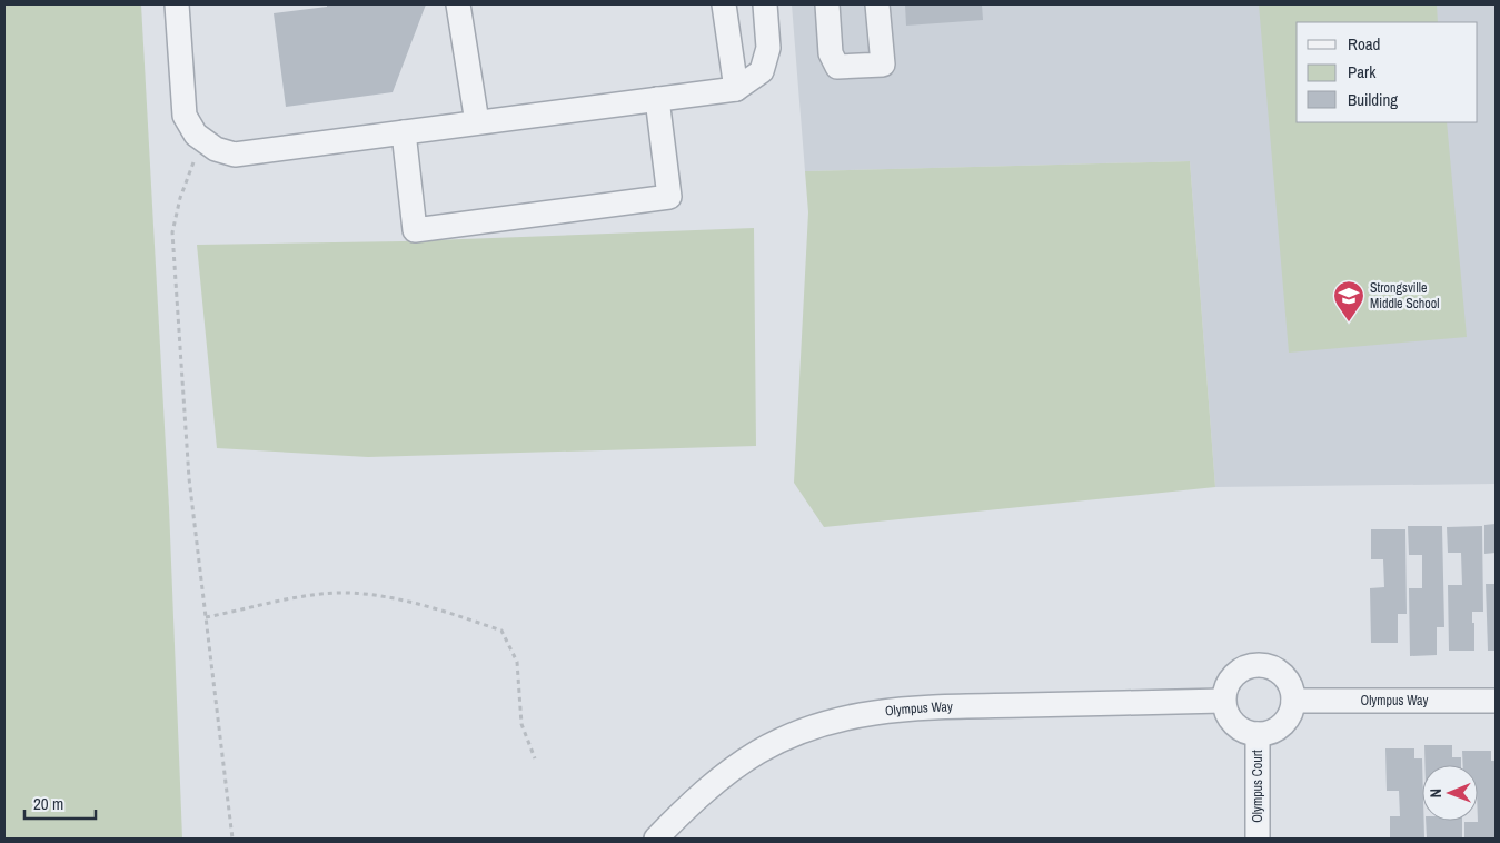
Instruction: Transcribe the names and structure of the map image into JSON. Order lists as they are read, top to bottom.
{
  "streets": {
    "street": ["Olympus Way", "Olympus Court"]
  },
  "crossings": [
    ["Olympus Way", "Olympus Court"]
  ],
  "places": {
    "school or university": ["Strongsville Middle School"]
  },
  "legend": ["Road", "Park", "Building"],
  "scale_bar": "20 m",
  "north": "left"
}
